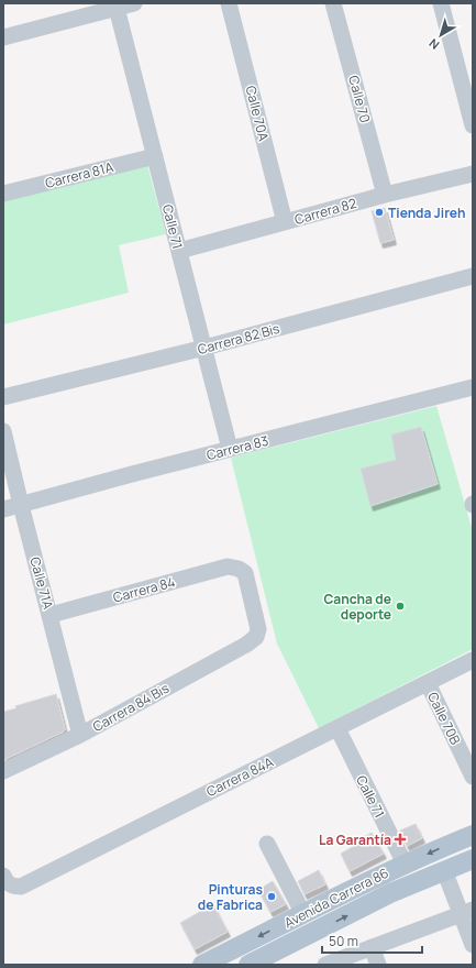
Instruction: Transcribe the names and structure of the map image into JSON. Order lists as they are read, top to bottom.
{
  "streets": {
    "main road": ["Avenida Carrera 86"],
    "street": [
      "Calle 70",
      "Calle 70A",
      "Carrera 81A",
      "Carrera 82",
      "Calle 71",
      "Carrera 82 Bis",
      "Carrera 83",
      "Calle 71A",
      "Carrera 84",
      "Carrera 84 Bis",
      "Calle 70B",
      "Carrera 84A"
    ]
  },
  "crossings": [
    ["Calle 70", "Carrera 82"],
    ["Calle 70A", "Carrera 82"],
    ["Carrera 81A", "Calle 71"],
    ["Carrera 82", "Calle 71"],
    ["Calle 71", "Carrera 82 Bis"],
    ["Calle 71", "Carrera 83"],
    ["Calle 71", "Carrera 84A"],
    ["Calle 71", "Avenida Carrera 86"],
    ["Carrera 83", "Calle 71A"],
    ["Calle 71A", "Carrera 84"],
    ["Calle 71A", "Carrera 84 Bis"],
    ["Carrera 84", "Carrera 84 Bis"],
    ["Calle 70B", "Carrera 84A"]
  ],
  "places": {
    "other": ["Tienda Jireh", "Cancha de deporte", "Pinturas de Fabrica"],
    "health": ["La Garantía"]
  },
  "scale_bar": "50 m",
  "north": "bottom left"
}
